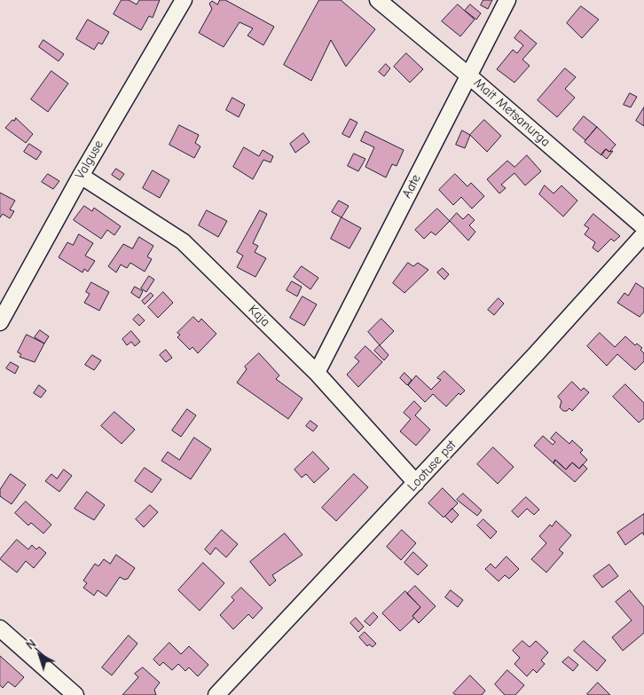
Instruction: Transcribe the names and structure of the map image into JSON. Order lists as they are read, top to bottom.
{
  "streets": {
    "street": [
      "Mait Metsanurga",
      "Valguse",
      "Aate",
      "Kaja",
      "Lootuse pst"
    ]
  },
  "crossings": [
    ["Mait Metsanurga", "Aate"],
    ["Valguse", "Kaja"],
    ["Aate", "Kaja"],
    ["Kaja", "Lootuse pst"]
  ],
  "north": "top left"
}
